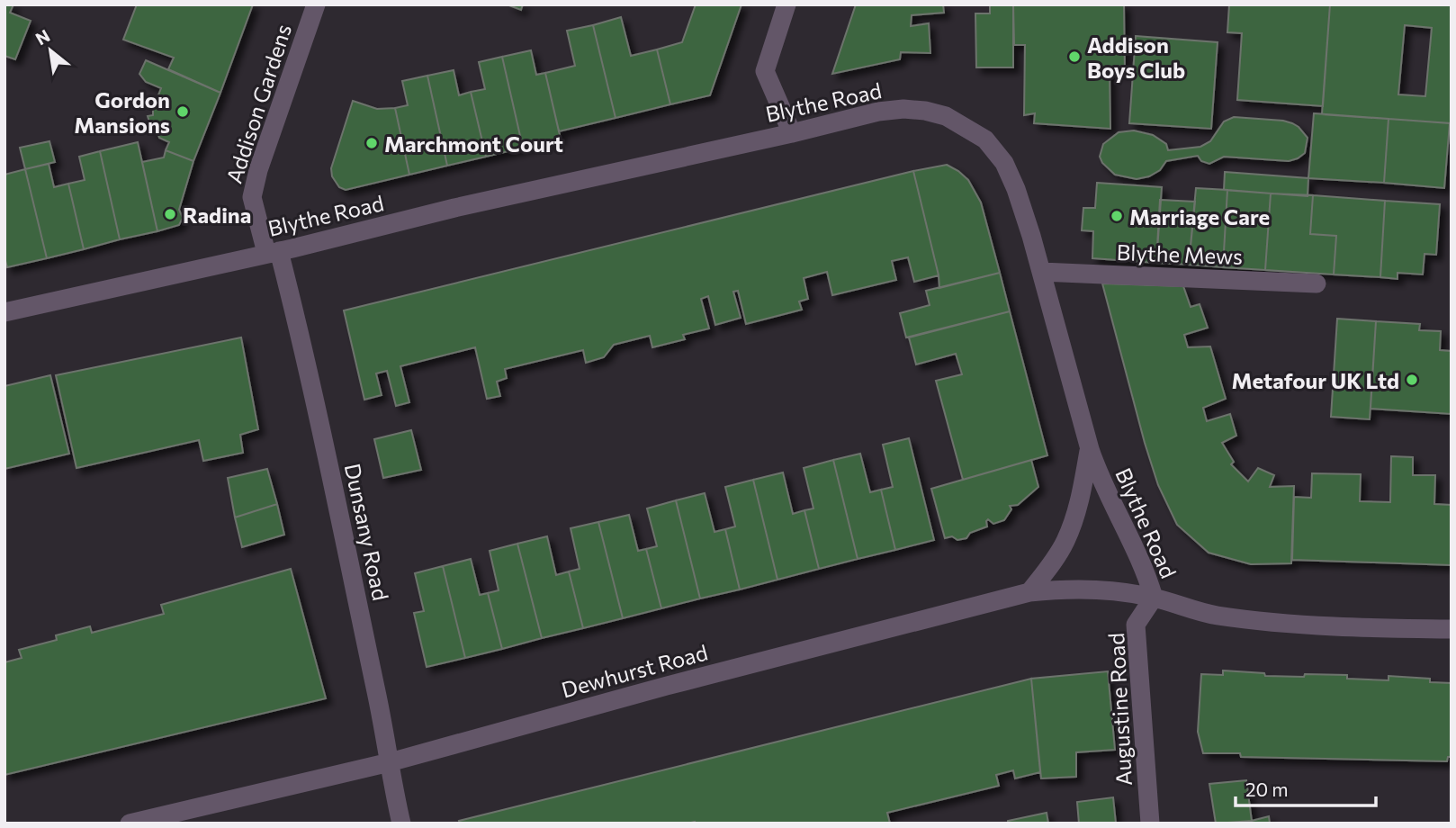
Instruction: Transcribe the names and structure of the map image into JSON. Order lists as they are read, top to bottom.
{
  "streets": {
    "street": [
      "Blythe Road",
      "Addison Gardens",
      "Blythe Mews",
      "Dunsany Road",
      "Dewhurst Road",
      "Augustine Road"
    ]
  },
  "crossings": [
    ["Blythe Road", "Addison Gardens"],
    ["Blythe Road", "Blythe Mews"],
    ["Blythe Road", "Dunsany Road"],
    ["Blythe Road", "Dewhurst Road"],
    ["Blythe Road", "Augustine Road"],
    ["Addison Gardens", "Dunsany Road"],
    ["Dunsany Road", "Dewhurst Road"],
    ["Dewhurst Road", "Augustine Road"]
  ],
  "places": [
    "Addison Boys Club",
    "Gordon Mansions",
    "Marchmont Court",
    "Radina",
    "Marriage Care",
    "Metafour UK Ltd"
  ],
  "scale_bar": "20 m",
  "north": "top left"
}
